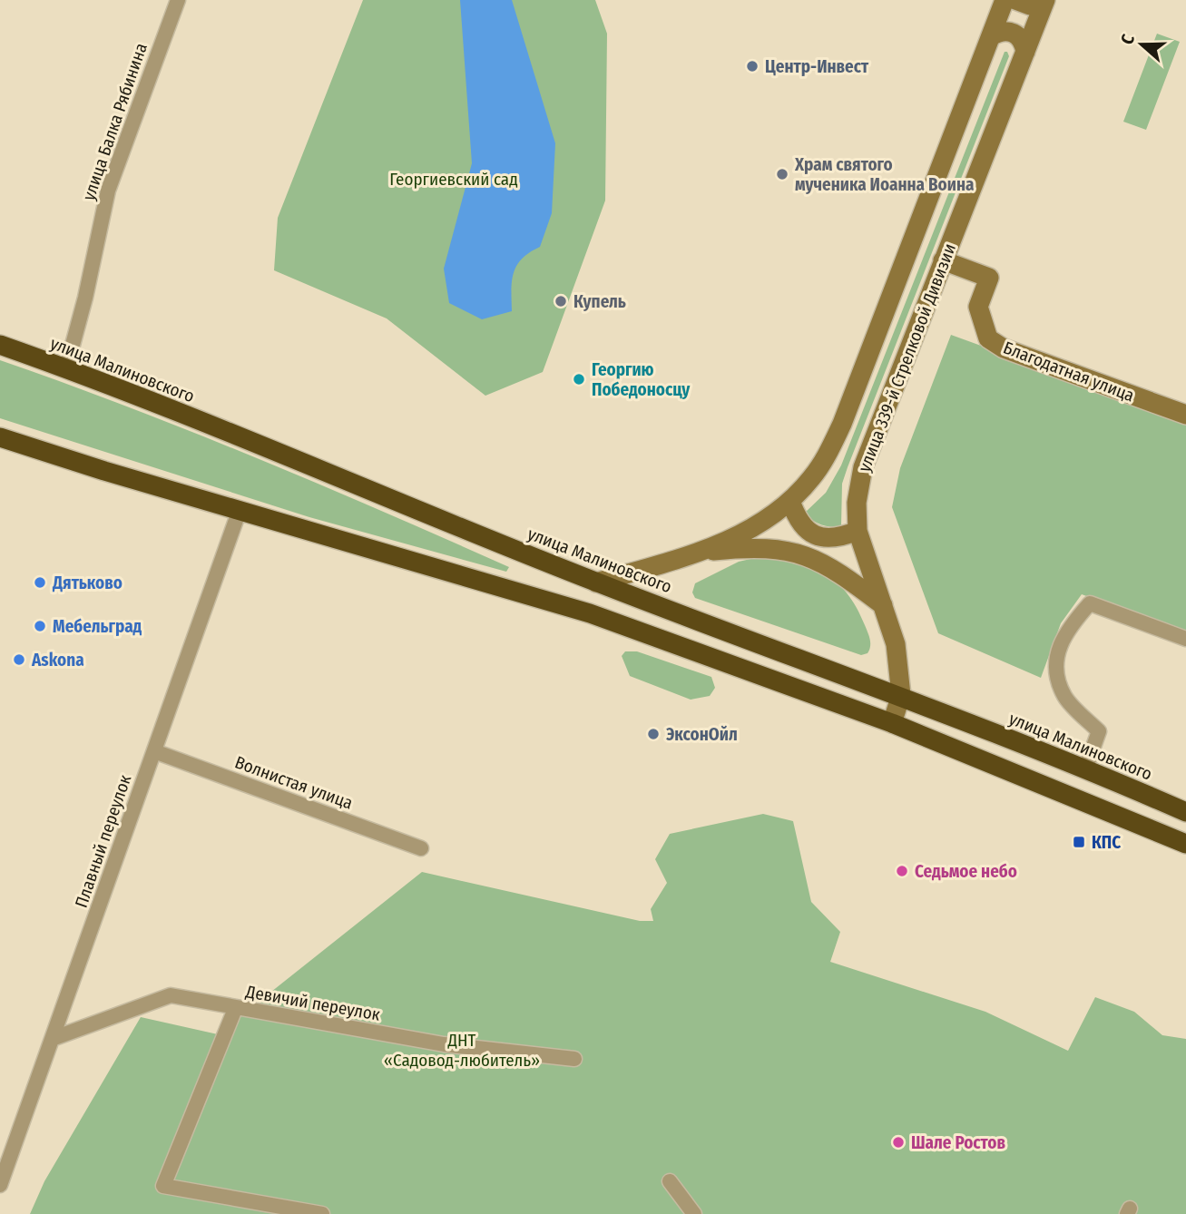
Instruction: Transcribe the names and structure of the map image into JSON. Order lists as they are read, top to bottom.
{
  "streets": {
    "highway": ["улица Малиновского"],
    "main road": ["улица 339-й Стрелковой Дивизии", "Благодатная улица"],
    "street": [
      "улица Балка Рябинина",
      "Волнистая улица",
      "Плавный переулок",
      "Девичий переулок"
    ]
  },
  "crossings": [
    ["улица Балка Рябинина", "улица Малиновского"],
    ["улица 339-й Стрелковой Дивизии", "улица Малиновского"],
    ["улица 339-й Стрелковой Дивизии", "Благодатная улица"],
    ["Волнистая улица", "Плавный переулок"],
    ["Плавный переулок", "Девичий переулок"]
  ],
  "parks": ["Георгиевский сад", "ДНТ «Садовод-любитель»"],
  "places": {
    "other": [
      "Центр-Инвест",
      "Храм святого мученика Иоанна Воина",
      "Купель",
      "Георгию Победоносцу",
      "Дятьково",
      "Мебельград",
      "Askona",
      "ЭксонОйл",
      "Седьмое небо",
      "Шале Ростов"
    ],
    "transit": ["КПС"]
  },
  "north": "left"
}
